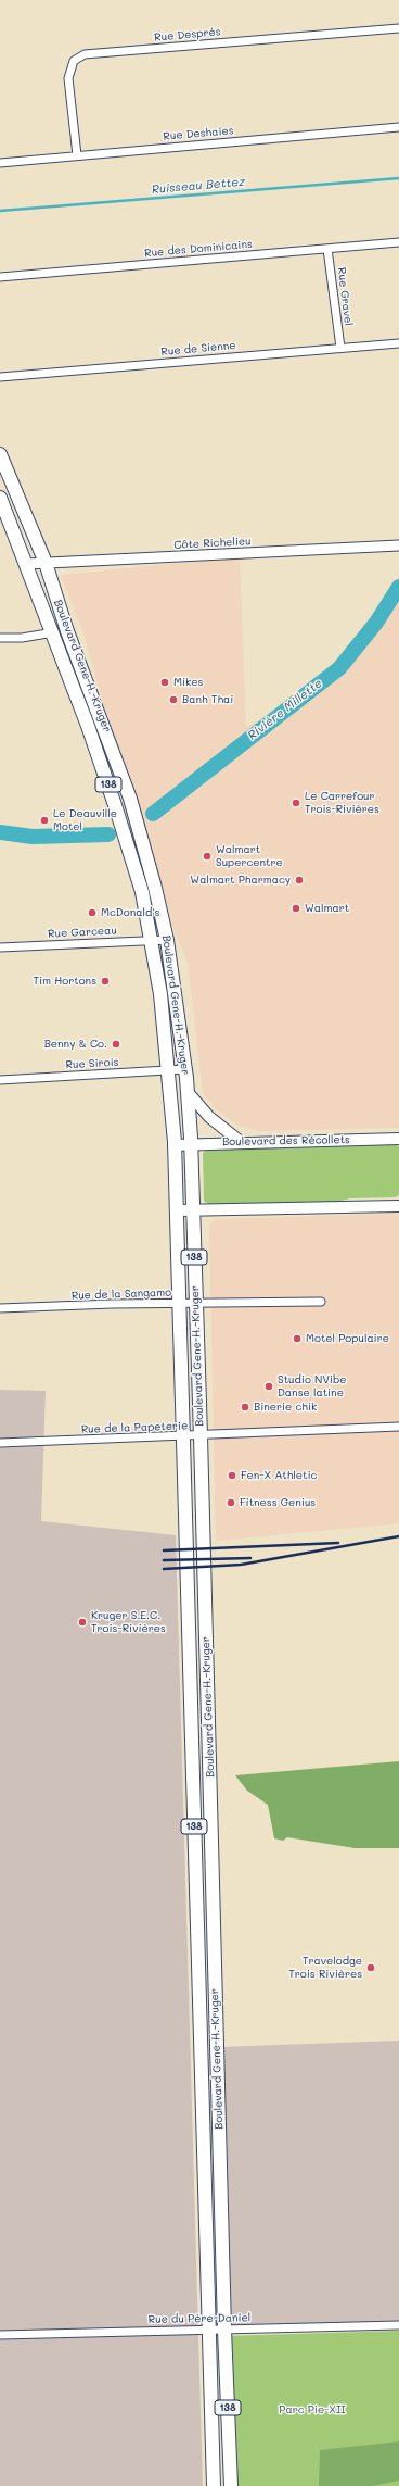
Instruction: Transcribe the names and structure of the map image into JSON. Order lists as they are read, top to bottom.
{
  "streets": {
    "main road": ["Boulevard Gene-H.-Kruger", "138", "Boulevard des Récollets"],
    "street": [
      "Rue Després",
      "Rue Deshaies",
      "Rue des Dominicains",
      "Rue Gravel",
      "Rue de Sienne",
      "Côte Richelieu",
      "Rue Garceau",
      "Rue Sirois",
      "Rue de la Sangamo",
      "Rue de la Papeterie",
      "Rue du Père-Daniel"
    ]
  },
  "crossings": [
    ["Rue Després", "Rue Deshaies"],
    ["Rue des Dominicains", "Rue Gravel"],
    ["Rue Gravel", "Rue de Sienne"],
    ["Côte Richelieu", "Boulevard Gene-H.-Kruger"],
    ["Boulevard Gene-H.-Kruger", "Rue Garceau"],
    ["Boulevard Gene-H.-Kruger", "Rue Sirois"],
    ["Boulevard Gene-H.-Kruger", "Boulevard des Récollets"],
    ["Boulevard Gene-H.-Kruger", "Rue de la Sangamo"],
    ["Boulevard Gene-H.-Kruger", "Rue de la Papeterie"],
    ["Boulevard Gene-H.-Kruger", "Rue du Père-Daniel"]
  ],
  "water": ["Ruisseau Bettez", "Rivière Millette"],
  "parks": ["Parc Pie-XII"],
  "places": [
    "Mikes",
    "Banh Thai",
    "Le Carrefour Trois-Rivières",
    "Le Deauville Motel",
    "Walmart Supercentre",
    "Walmart Pharmacy",
    "Walmart",
    "McDonald's",
    "Tim Hortons",
    "Benny & Co.",
    "Motel Populaire",
    "Studio NVibe Danse latine",
    "Binerie chik",
    "Fen-X Athletic",
    "Fitness Genius",
    "Kruger S.E.C. Trois-Rivières",
    "Travelodge Trois Rivières"
  ]
}
